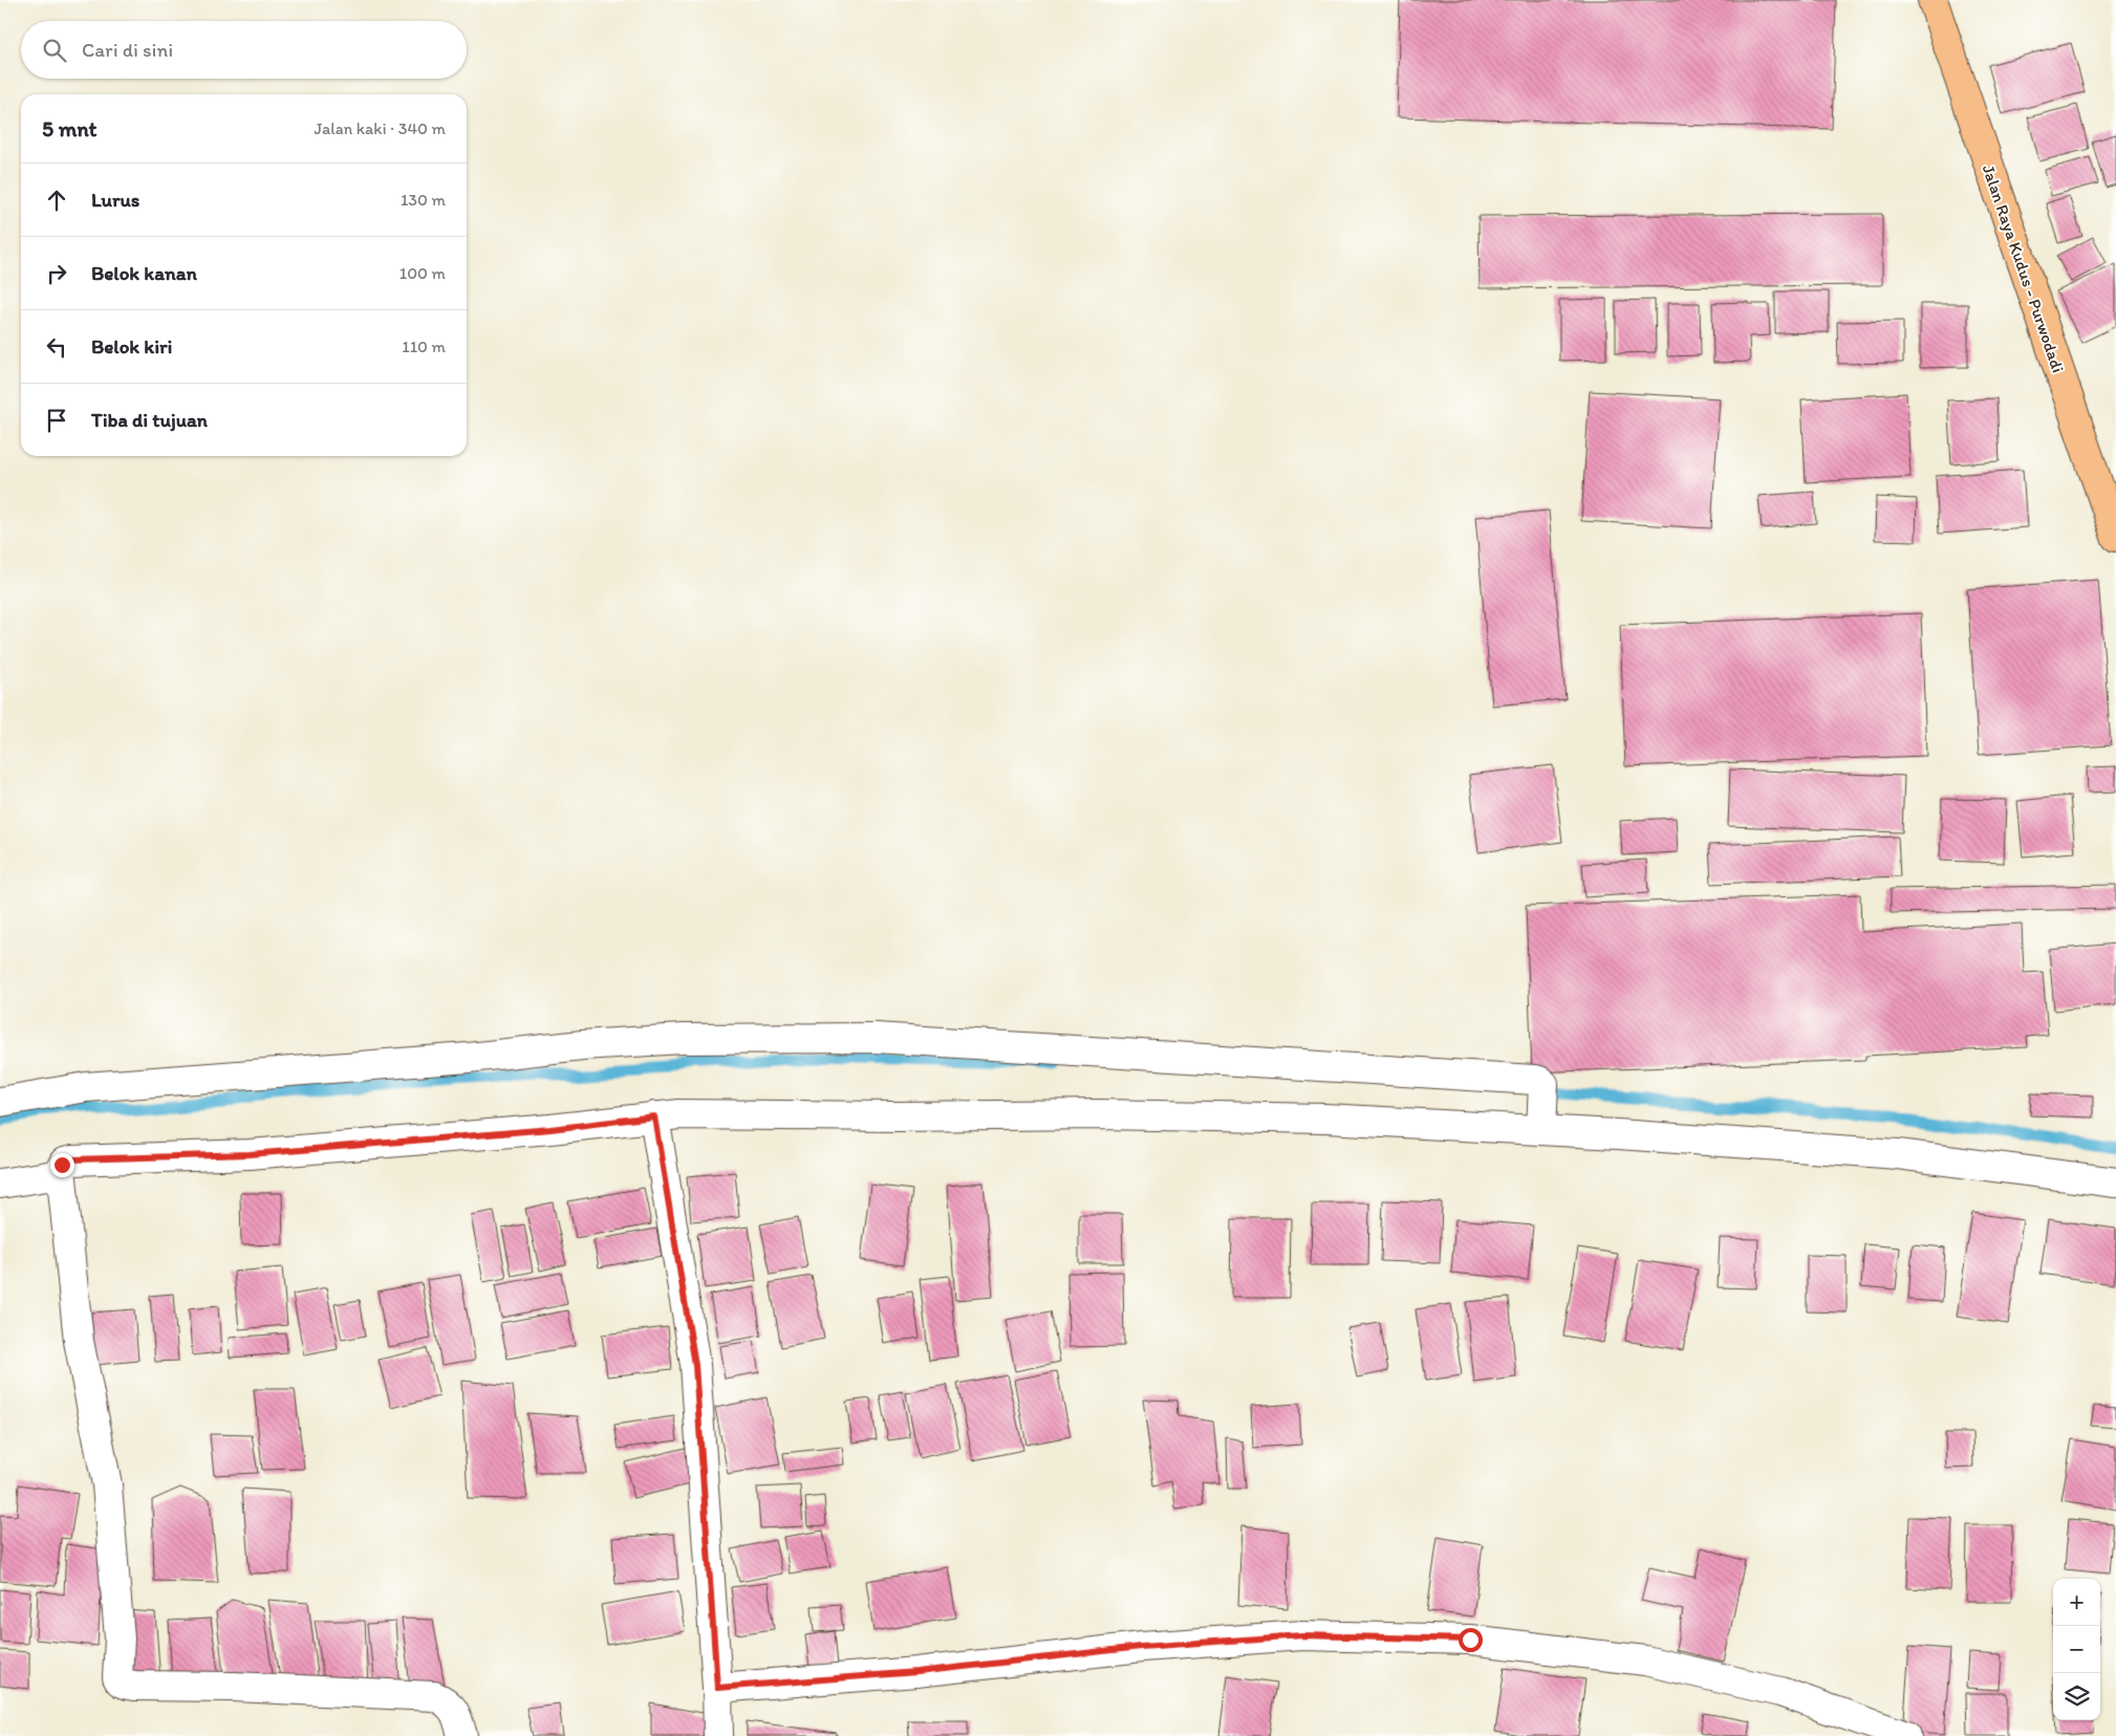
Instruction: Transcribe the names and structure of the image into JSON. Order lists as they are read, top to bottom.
{
  "streets": {
    "main road": ["Jalan Raya Kudus - Purwodadi"]
  },
  "page": {
    "search": "Cari di sini",
    "heading": ["5 mnt", "Jalan kaki · 340 m"],
    "list": [
      ["Lurus", "130 m"],
      ["Belok kanan", "100 m"],
      ["Belok kiri", "110 m"],
      "Tiba di tujuan"
    ],
    "map_buttons": ["+", "−"]
  }
}
